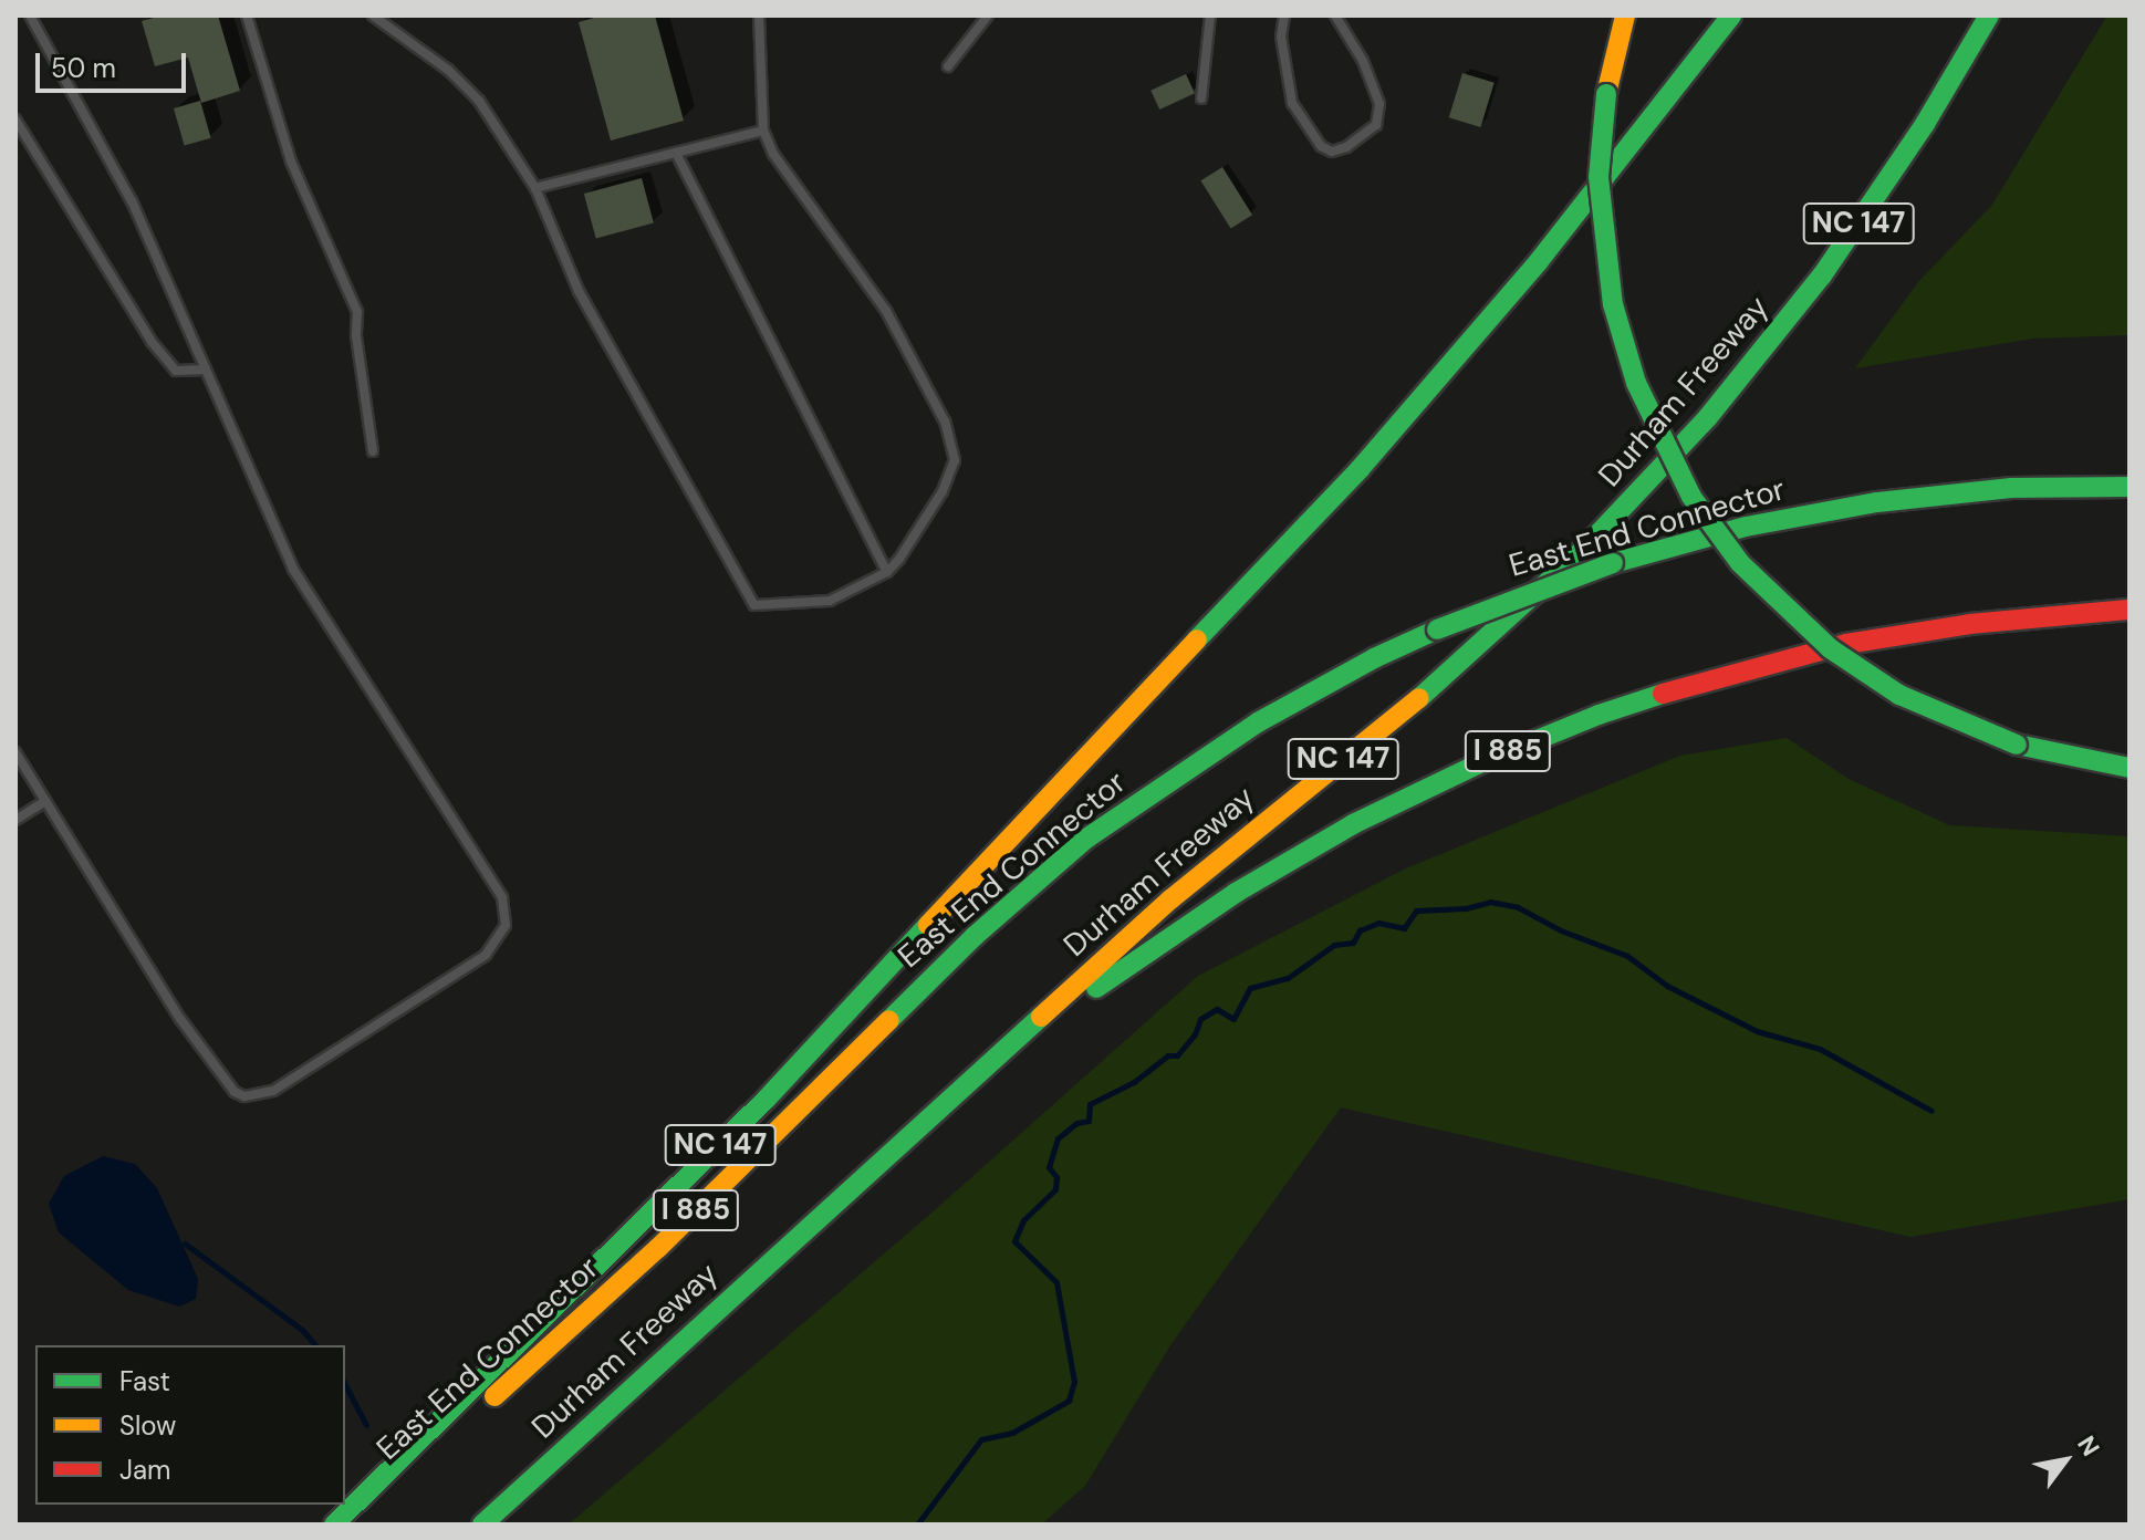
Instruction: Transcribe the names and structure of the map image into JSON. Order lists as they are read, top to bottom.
{
  "streets": {
    "highway": [
      "NC 147",
      "Durham Freeway",
      "East End Connector",
      "I 885"
    ]
  },
  "crossings": [
    ["Durham Freeway", "I 885"]
  ],
  "legend": ["Fast", "Slow", "Jam"],
  "scale_bar": "50 m",
  "north": "top right"
}
